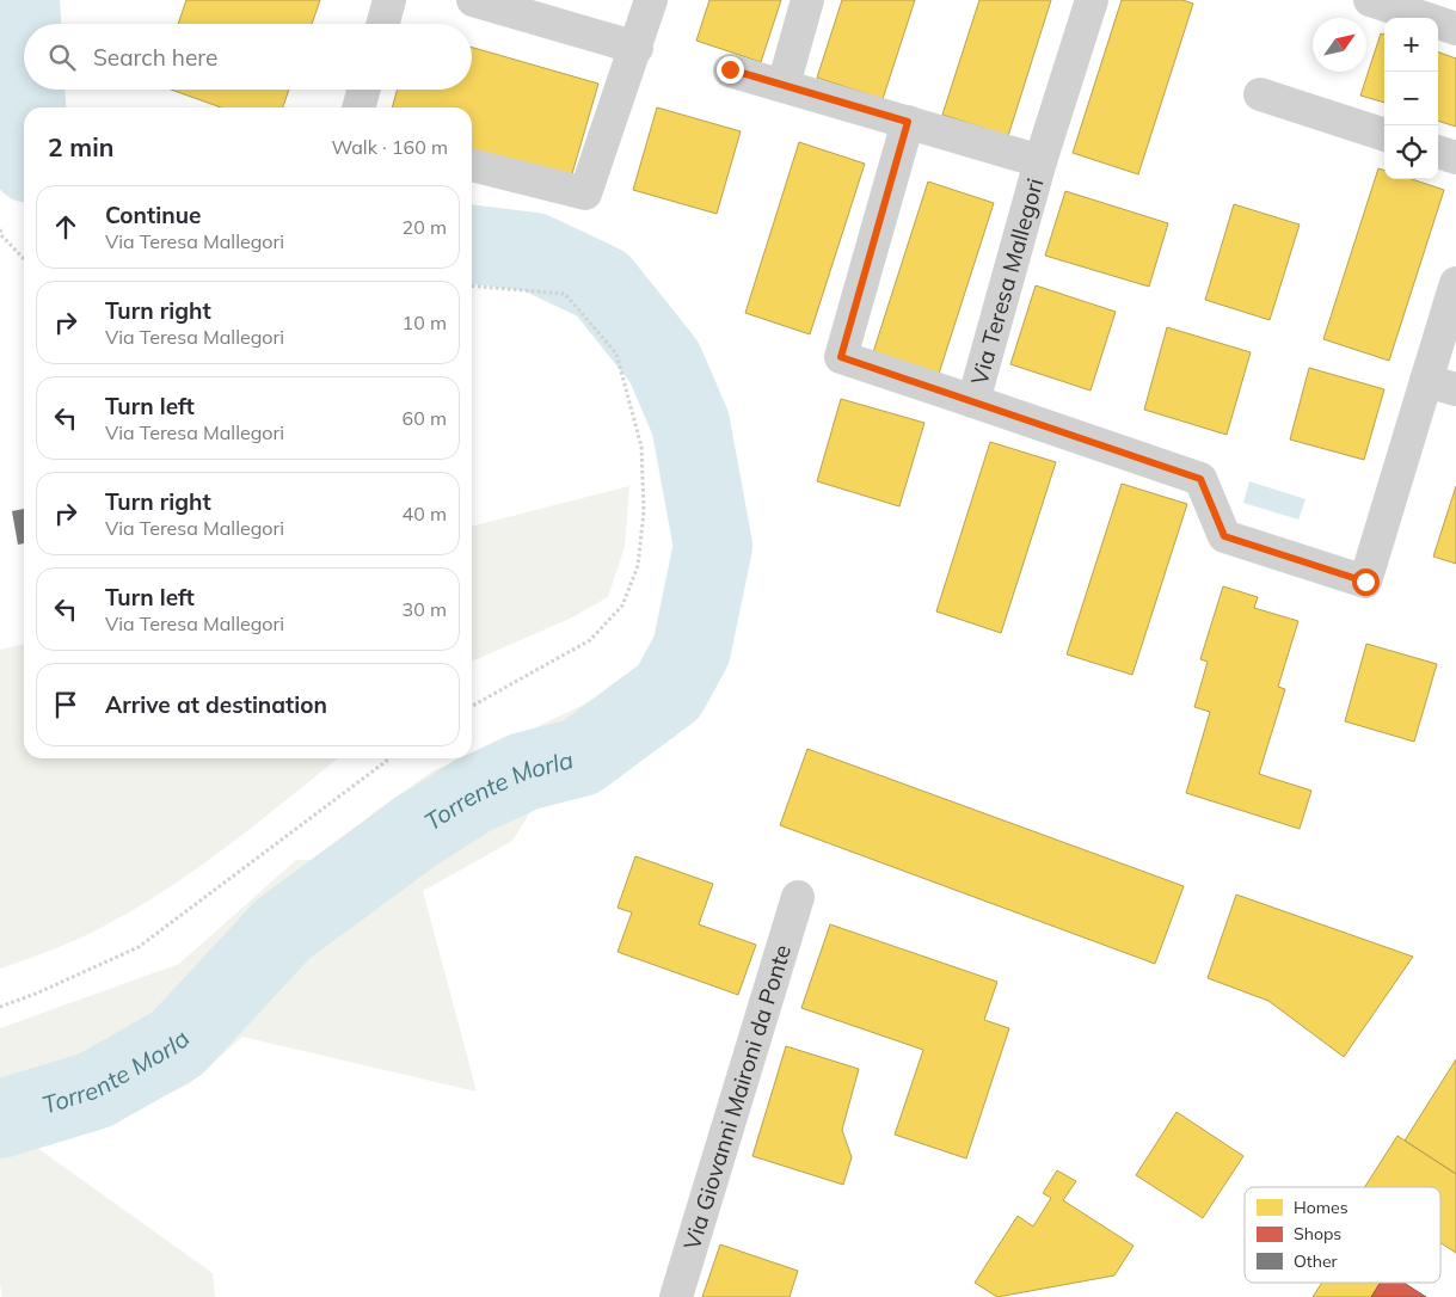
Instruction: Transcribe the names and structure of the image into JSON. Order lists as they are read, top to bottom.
{
  "streets": {
    "street": ["Via Teresa Mallegori", "Via Giovanni Maironi da Ponte"]
  },
  "water": ["Torrente Morla"],
  "legend": ["Homes", "Shops", "Other"],
  "north": "top right",
  "page": {
    "map_buttons": ["+", "−"],
    "search": "Search here",
    "heading": ["2 min", "Walk · 160 m"],
    "list": [
      ["Continue", "Via Teresa Mallegori", "20 m"],
      ["Turn right", "Via Teresa Mallegori", "10 m"],
      ["Turn left", "Via Teresa Mallegori", "60 m"],
      ["Turn right", "Via Teresa Mallegori", "40 m"],
      ["Turn left", "Via Teresa Mallegori", "30 m"],
      "Arrive at destination"
    ]
  }
}
